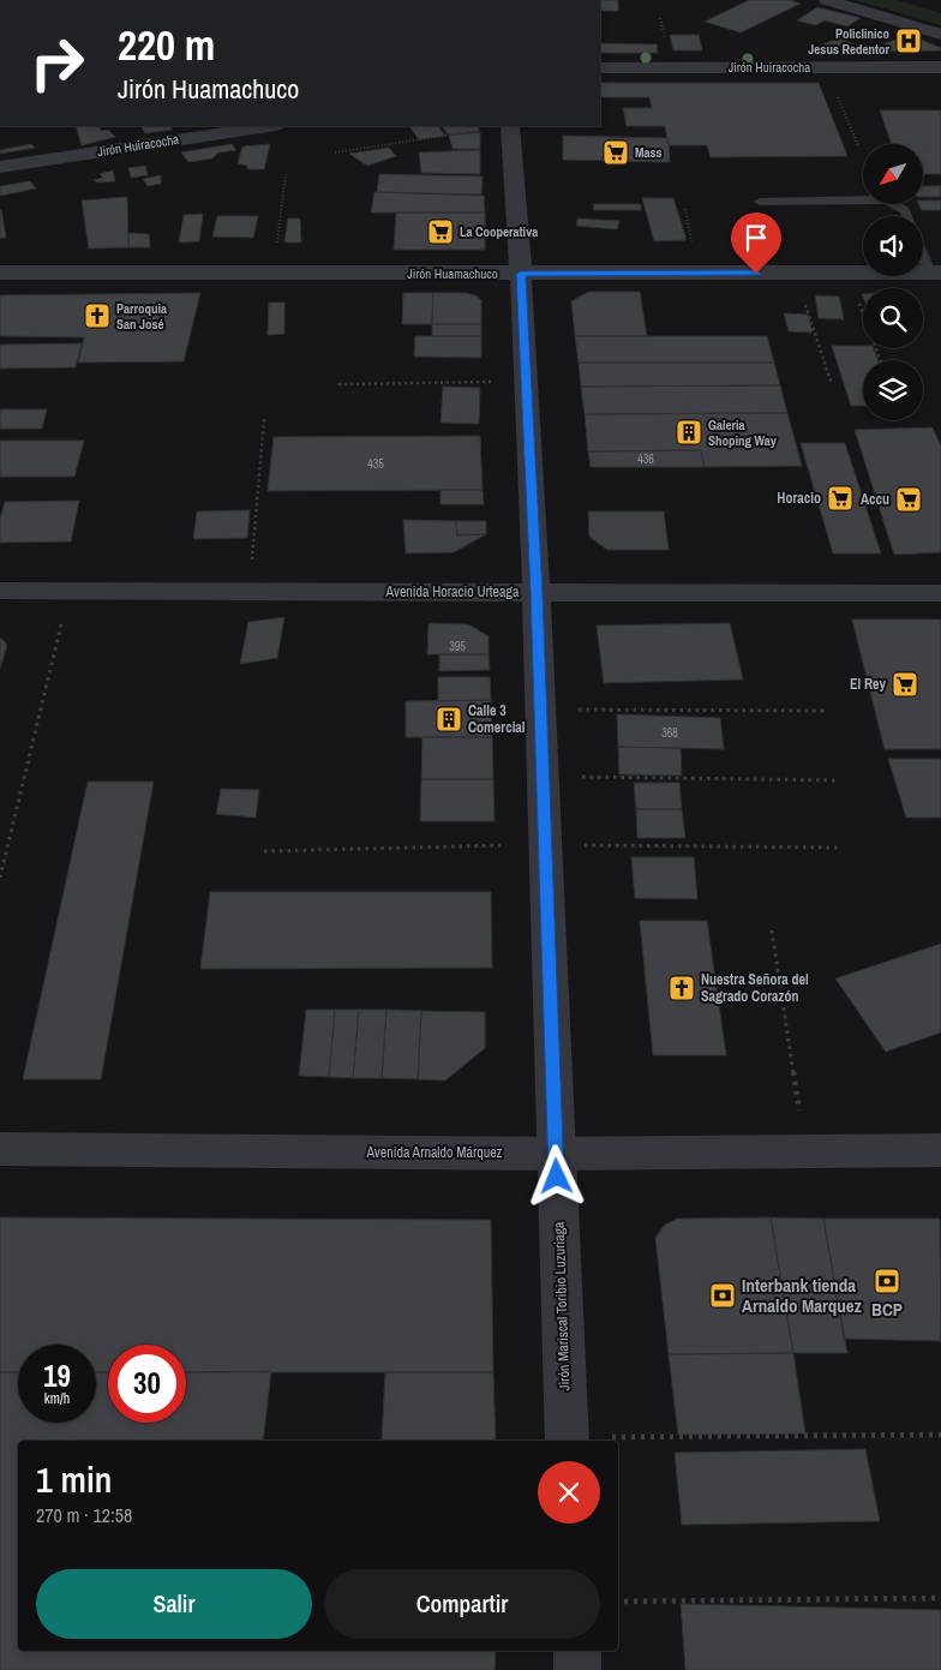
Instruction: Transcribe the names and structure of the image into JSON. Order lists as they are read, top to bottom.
{
  "streets": {
    "street": [
      "Jirón Huiracocha",
      "Jirón Huamachuco",
      "Avenida Horacio Urteaga",
      "Avenida Arnaldo Márquez",
      "Jirón Mariscal Toribio Luzuriaga"
    ]
  },
  "crossings": [
    ["Jirón Huamachuco", "Jirón Mariscal Toribio Luzuriaga"],
    ["Avenida Horacio Urteaga", "Jirón Mariscal Toribio Luzuriaga"],
    ["Avenida Arnaldo Márquez", "Jirón Mariscal Toribio Luzuriaga"]
  ],
  "places": {
    "hospital": ["Policlinico Jesus Redentor"],
    "supermarket": [
      "Mass",
      "La Cooperativa",
      "Horacio",
      "Accu",
      "El Rey"
    ],
    "church": ["Parroquia San José", "Nuestra Señora del Sagrado Corazón"],
    "building": ["Galeria Shoping Way", "Calle 3 Comercial"],
    "bank": ["BCP", "Interbank tienda Arnaldo Marquez"]
  },
  "house_numbers": [
    "436",
    "435",
    "395",
    "368"
  ],
  "north": "bottom left",
  "page": {
    "turn": ["220 m", "Jirón Huamachuco"],
    "speed": "19 km/h",
    "limit": "30",
    "heading": ["1 min", "270 m · 12:58"],
    "buttons": ["Salir", "Compartir"]
  }
}
